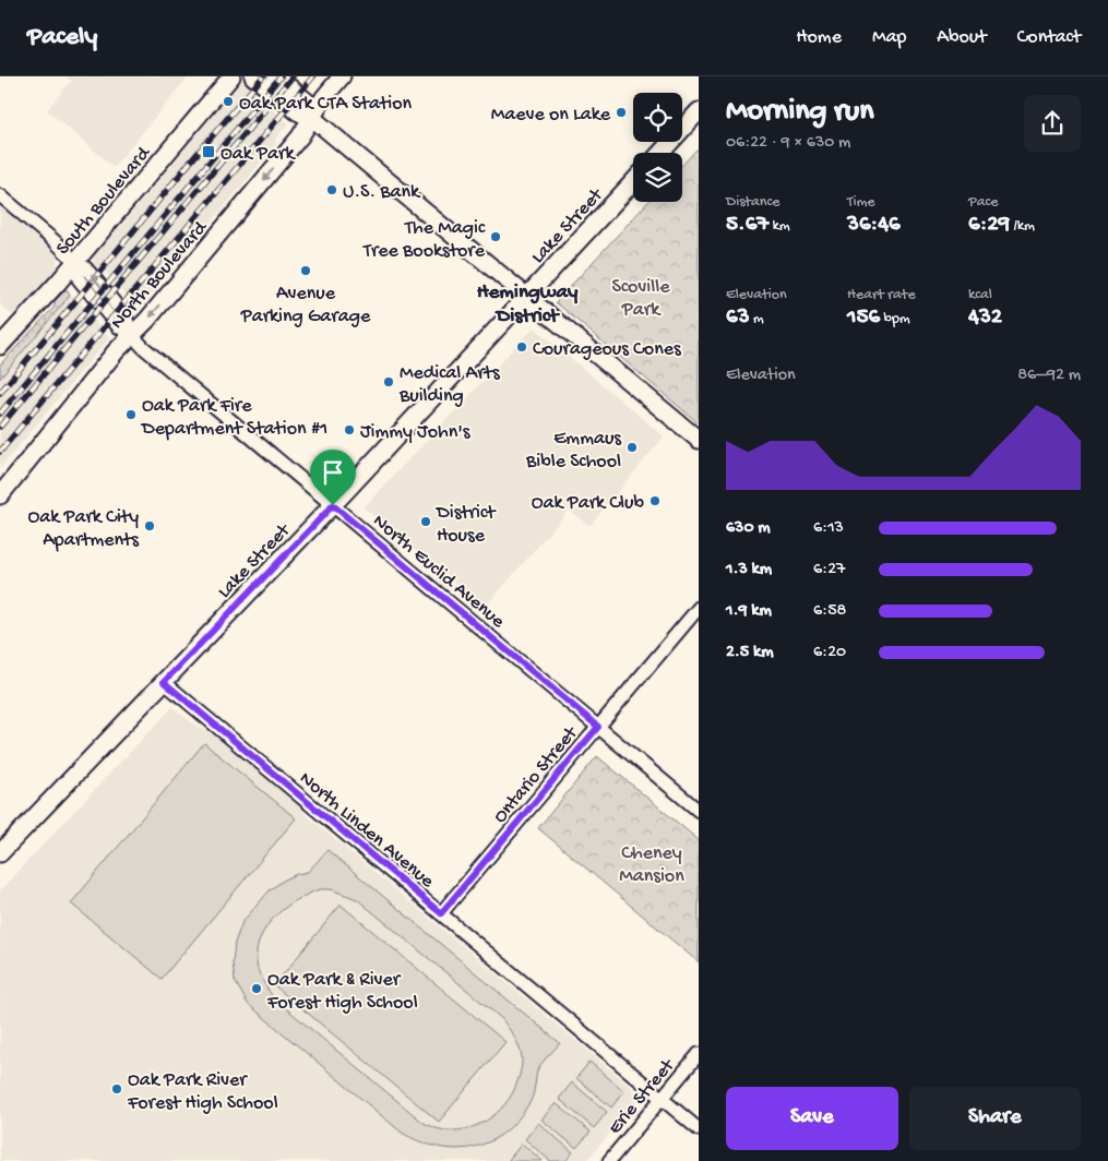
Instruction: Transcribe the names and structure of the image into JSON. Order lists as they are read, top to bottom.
{
  "streets": {
    "street": [
      "South Boulevard",
      "Lake Street",
      "North Boulevard",
      "North Euclid Avenue",
      "Ontario Street",
      "North Linden Avenue",
      "Erie Street"
    ]
  },
  "crossings": [
    ["South Boulevard", "North Euclid Avenue"],
    ["Lake Street", "North Euclid Avenue"],
    ["Lake Street", "North Linden Avenue"],
    ["North Boulevard", "North Euclid Avenue"],
    ["North Euclid Avenue", "Ontario Street"],
    ["Ontario Street", "North Linden Avenue"],
    ["North Linden Avenue", "Erie Street"]
  ],
  "one_way": ["North Boulevard"],
  "districts": ["Hemingway District"],
  "parks": ["Scoville Park", "Cheney Mansion"],
  "places": {
    "other": [
      "Oak Park CTA Station",
      "Maeve on Lake",
      "U.S. Bank",
      "The Magic Tree Bookstore",
      "Avenue Parking Garage",
      "Courageous Cones",
      "Medical Arts Building",
      "Oak Park Fire Department Station #1",
      "Jimmy John's",
      "Emmaus Bible School",
      "Oak Park Club",
      "District House",
      "Oak Park City Apartments",
      "Oak Park & River Forest High School",
      "Oak Park River Forest High School"
    ],
    "transit": ["Oak Park"]
  },
  "page": {
    "header": "Pacely",
    "nav": [
      "Home",
      "Map",
      "About",
      "Contact"
    ],
    "heading": ["Morning run", "06:22 · 9 × 630 m"],
    "stats": [
      ["Distance", "5.67 km"],
      ["Time", "36:46"],
      ["Pace", "6:29 /km"],
      ["Elevation", "63 m"],
      ["Heart rate", "156 bpm"],
      ["kcal", "432"]
    ],
    "chart": ["Elevation", "86–92 m"],
    "list": [
      {
        "name": "630 m",
        "note": "6:13"
      },
      {
        "name": "1.3 km",
        "note": "6:27"
      },
      {
        "name": "1.9 km",
        "note": "6:58"
      },
      {
        "name": "2.5 km",
        "note": "6:20"
      }
    ],
    "buttons": ["Save", "Share"]
  }
}
